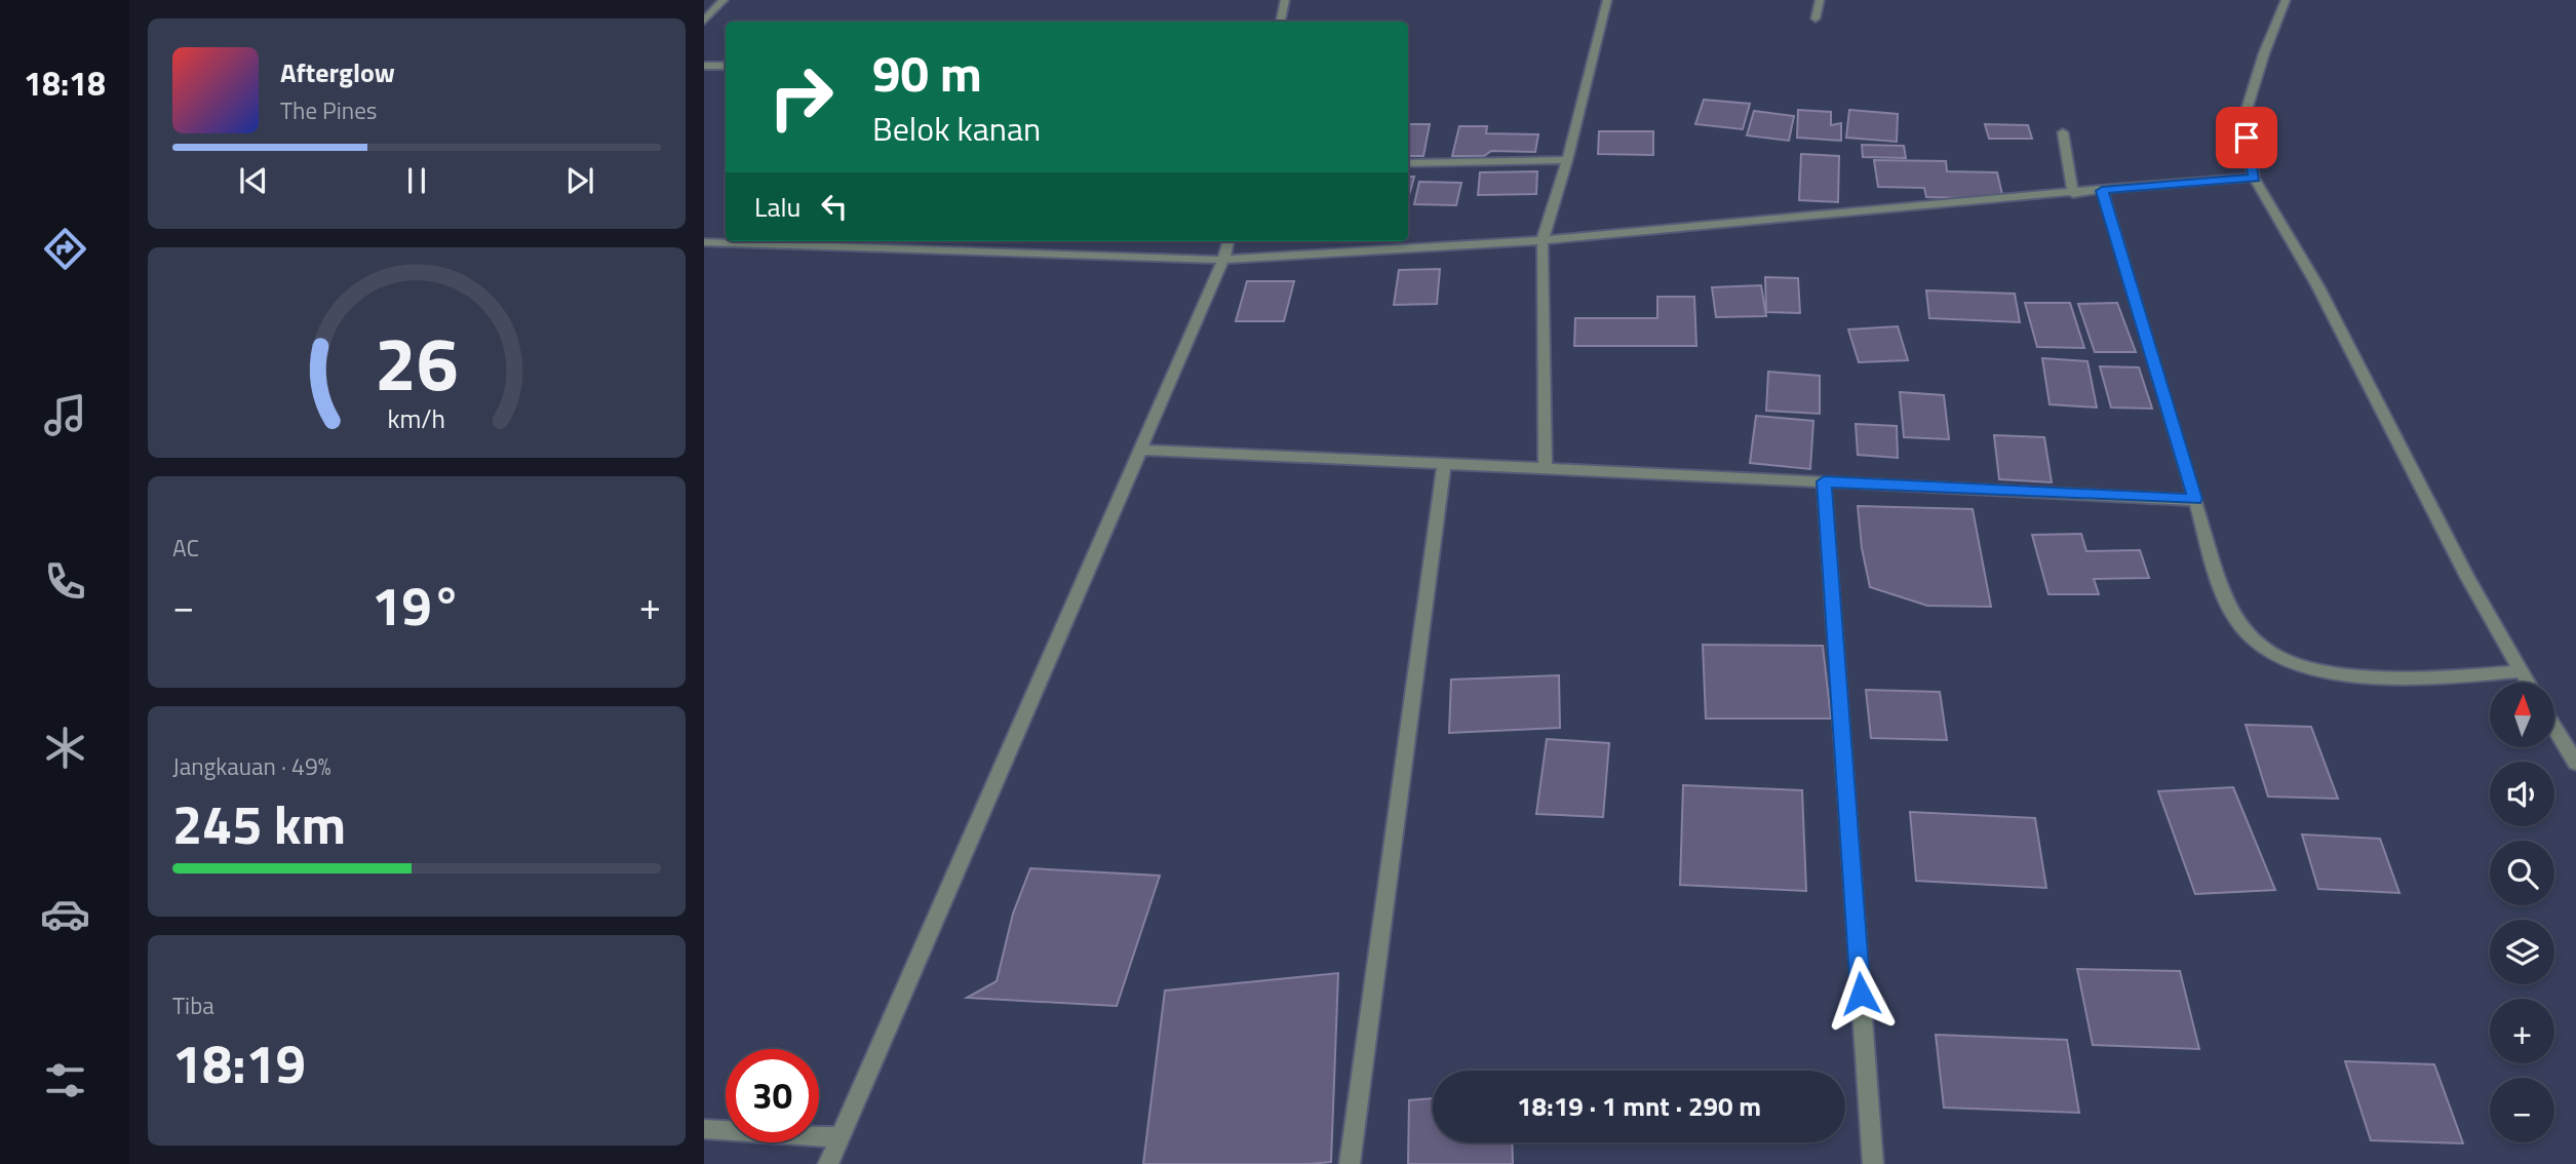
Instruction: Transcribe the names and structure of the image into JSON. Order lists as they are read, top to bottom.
{
  "north": "top",
  "page": {
    "tabs": "18:18",
    "turn": ["90 m", "Belok kanan"],
    "song": ["Afterglow", "The Pines"],
    "then": "Lalu",
    "tile": [
      "AC",
      ["Jangkauan · 49%", "245 km"],
      ["Tiba", "18:19"]
    ],
    "heat": ["−", "19°", "+"],
    "map_buttons": ["+", "−"],
    "limit": "30",
    "trip": "18:19 · 1 mnt · 290 m",
    "gauge": ["26", "km/h"]
  }
}
